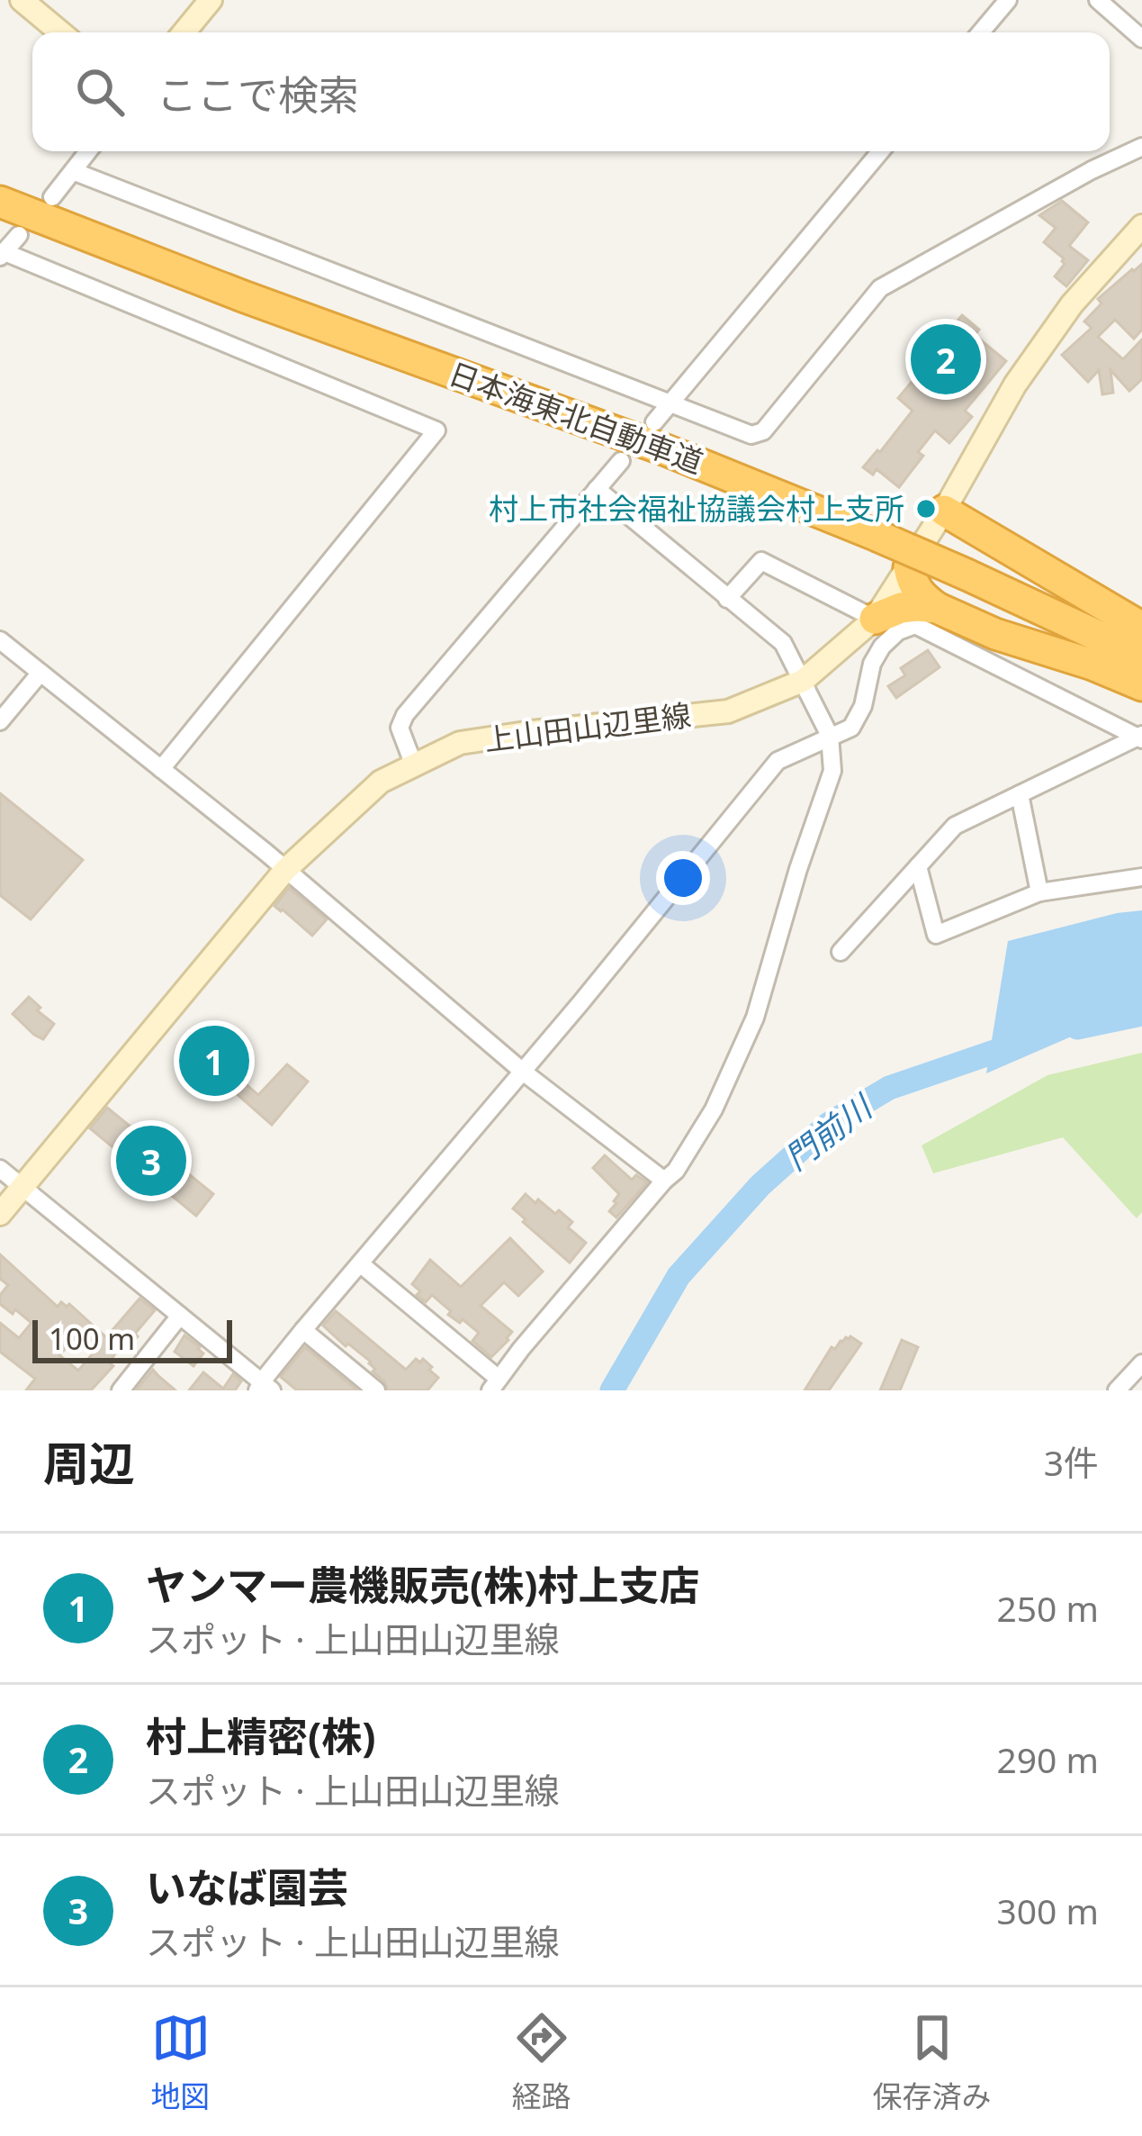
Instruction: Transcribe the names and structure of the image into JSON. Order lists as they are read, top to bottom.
{
  "streets": {
    "highway": ["日本海東北自動車道"],
    "main road": ["上山田山辺里線"]
  },
  "water": ["門前川"],
  "places": ["村上市社会福祉協議会村上支所"],
  "scale_bar": "100 m",
  "page": {
    "search": "ここで検索",
    "pins": ["2", "1", "3"],
    "scale": "100 m",
    "heading": ["周辺", "3件"],
    "list": [
      {
        "mark": "1",
        "name": "ヤンマー農機販売(株)村上支店",
        "note": "スポット · 上山田山辺里線",
        "value": "250 m"
      },
      {
        "mark": "2",
        "name": "村上精密(株)",
        "note": "スポット · 上山田山辺里線",
        "value": "290 m"
      },
      {
        "mark": "3",
        "name": "いなば園芸",
        "note": "スポット · 上山田山辺里線",
        "value": "300 m"
      }
    ],
    "nav": ["地図", "経路", "保存済み"]
  }
}
